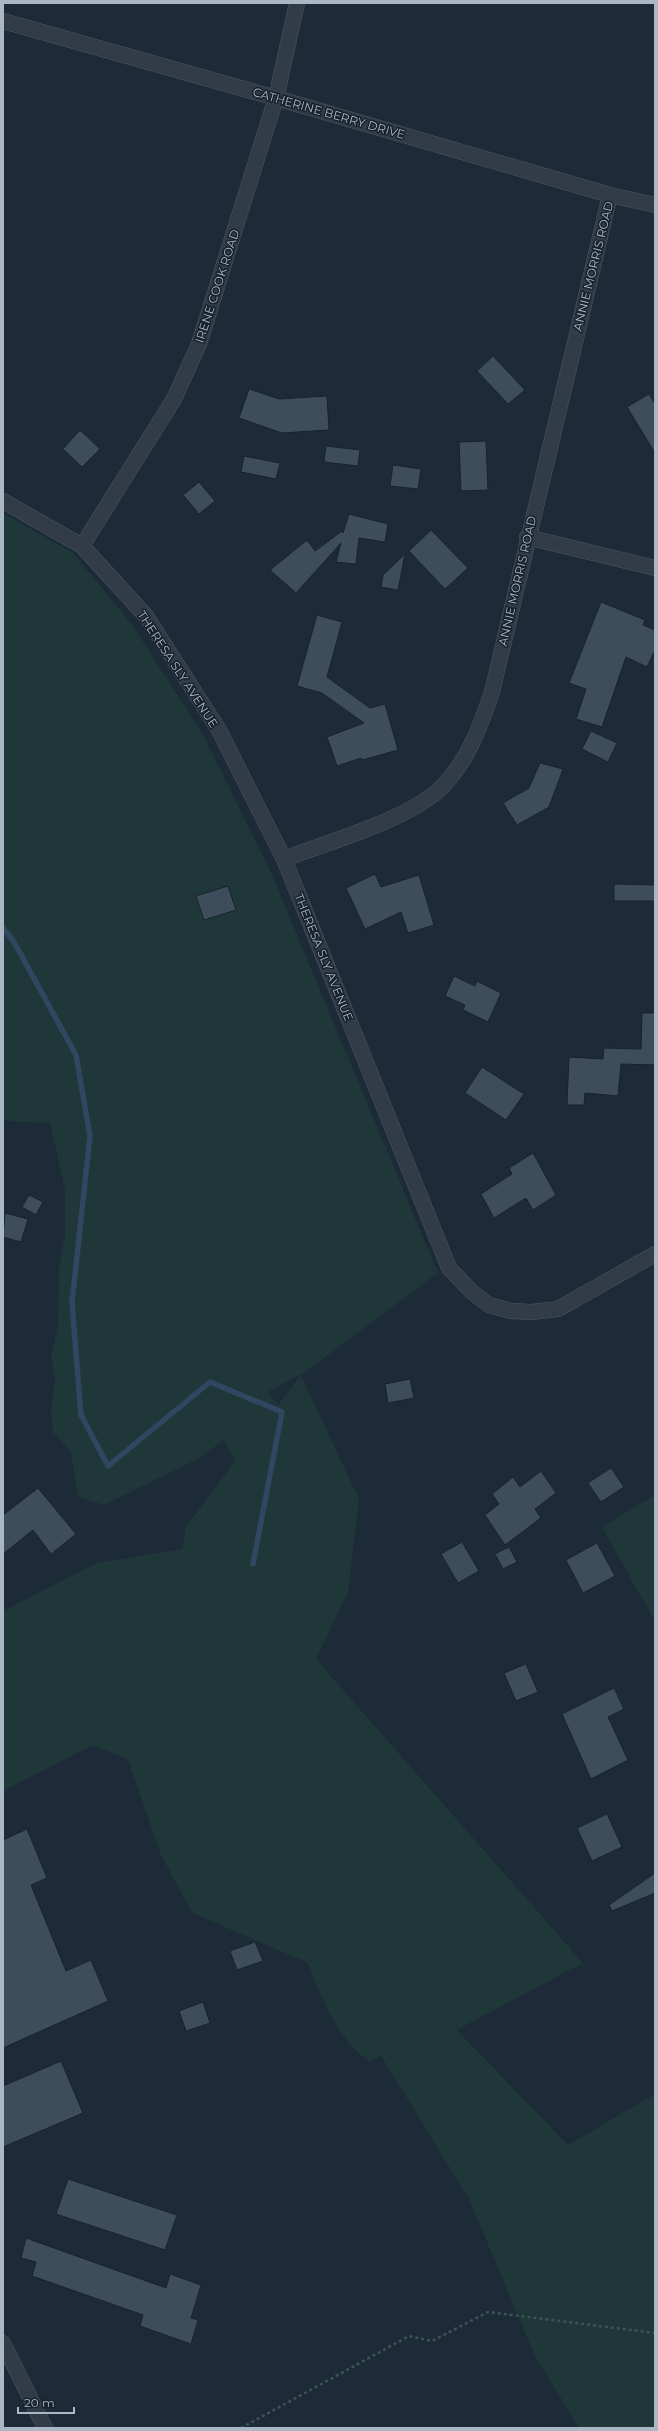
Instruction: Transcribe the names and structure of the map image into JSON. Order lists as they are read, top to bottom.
{
  "streets": {
    "street": [
      "CATHERINE BERRY DRIVE",
      "ANNIE MORRIS ROAD",
      "IRENE COOK ROAD",
      "THERESA SLY AVENUE"
    ]
  },
  "crossings": [
    ["CATHERINE BERRY DRIVE", "ANNIE MORRIS ROAD"],
    ["CATHERINE BERRY DRIVE", "IRENE COOK ROAD"],
    ["ANNIE MORRIS ROAD", "THERESA SLY AVENUE"],
    ["IRENE COOK ROAD", "THERESA SLY AVENUE"]
  ],
  "scale_bar": "20 m"
}
